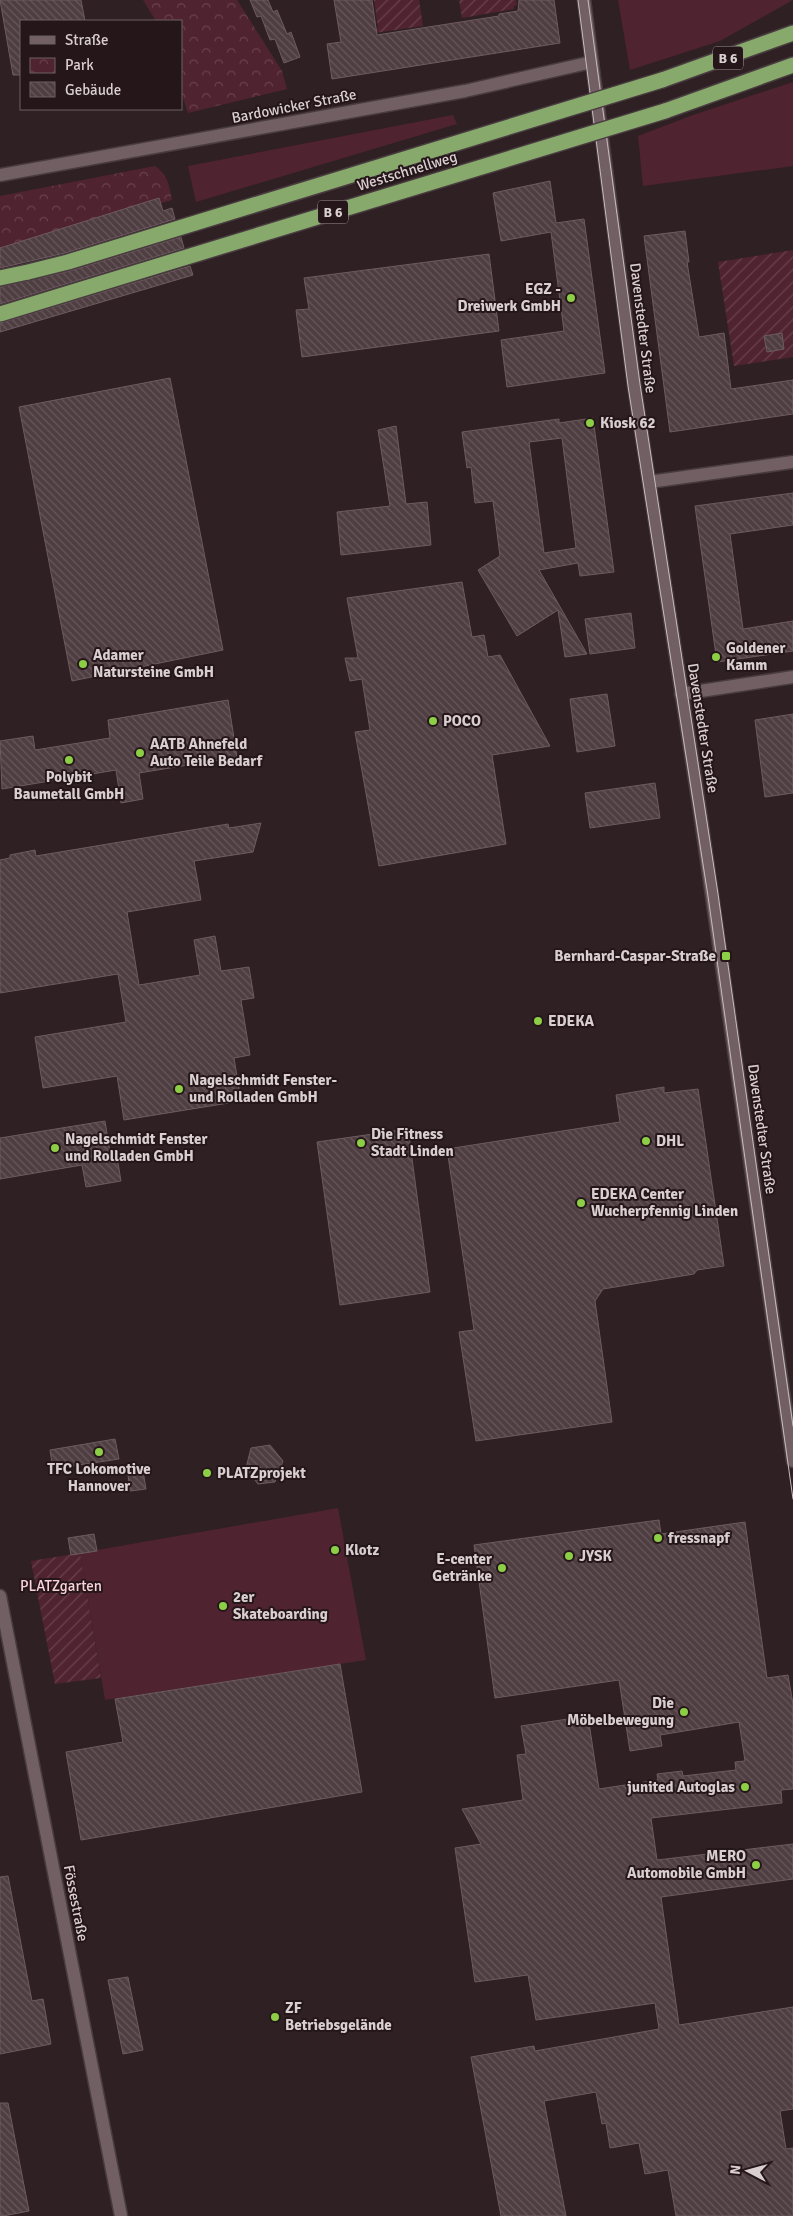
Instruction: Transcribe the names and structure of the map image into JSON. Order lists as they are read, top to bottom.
{
  "streets": {
    "highway": ["B 6", "Westschnellweg"],
    "street": ["Bardowicker Straße", "Davenstedter Straße", "Fössestraße"]
  },
  "crossings": [
    ["Bardowicker Straße", "Davenstedter Straße"]
  ],
  "parks": ["PLATZgarten"],
  "places": {
    "other": [
      "EGZ - Dreiwerk GmbH",
      "Kiosk 62",
      "Goldener Kamm",
      "Adamer Natursteine GmbH",
      "POCO",
      "AATB Ahnefeld Auto Teile Bedarf",
      "Polybit Baumetall GmbH",
      "EDEKA",
      "Nagelschmidt Fenster- und Rolladen GmbH",
      "DHL",
      "Die Fitness Stadt Linden",
      "Nagelschmidt Fenster und Rolladen GmbH",
      "EDEKA Center Wucherpfennig Linden",
      "TFC Lokomotive Hannover",
      "PLATZprojekt",
      "fressnapf",
      "Klotz",
      "JYSK",
      "E-center Getränke",
      "2er Skateboarding",
      "Die Möbelbewegung",
      "junited Autoglas",
      "MERO Automobile GmbH",
      "ZF Betriebsgelände"
    ],
    "transit": ["Bernhard-Caspar-Straße"]
  },
  "legend": ["Straße", "Park", "Gebäude"],
  "north": "left"
}
